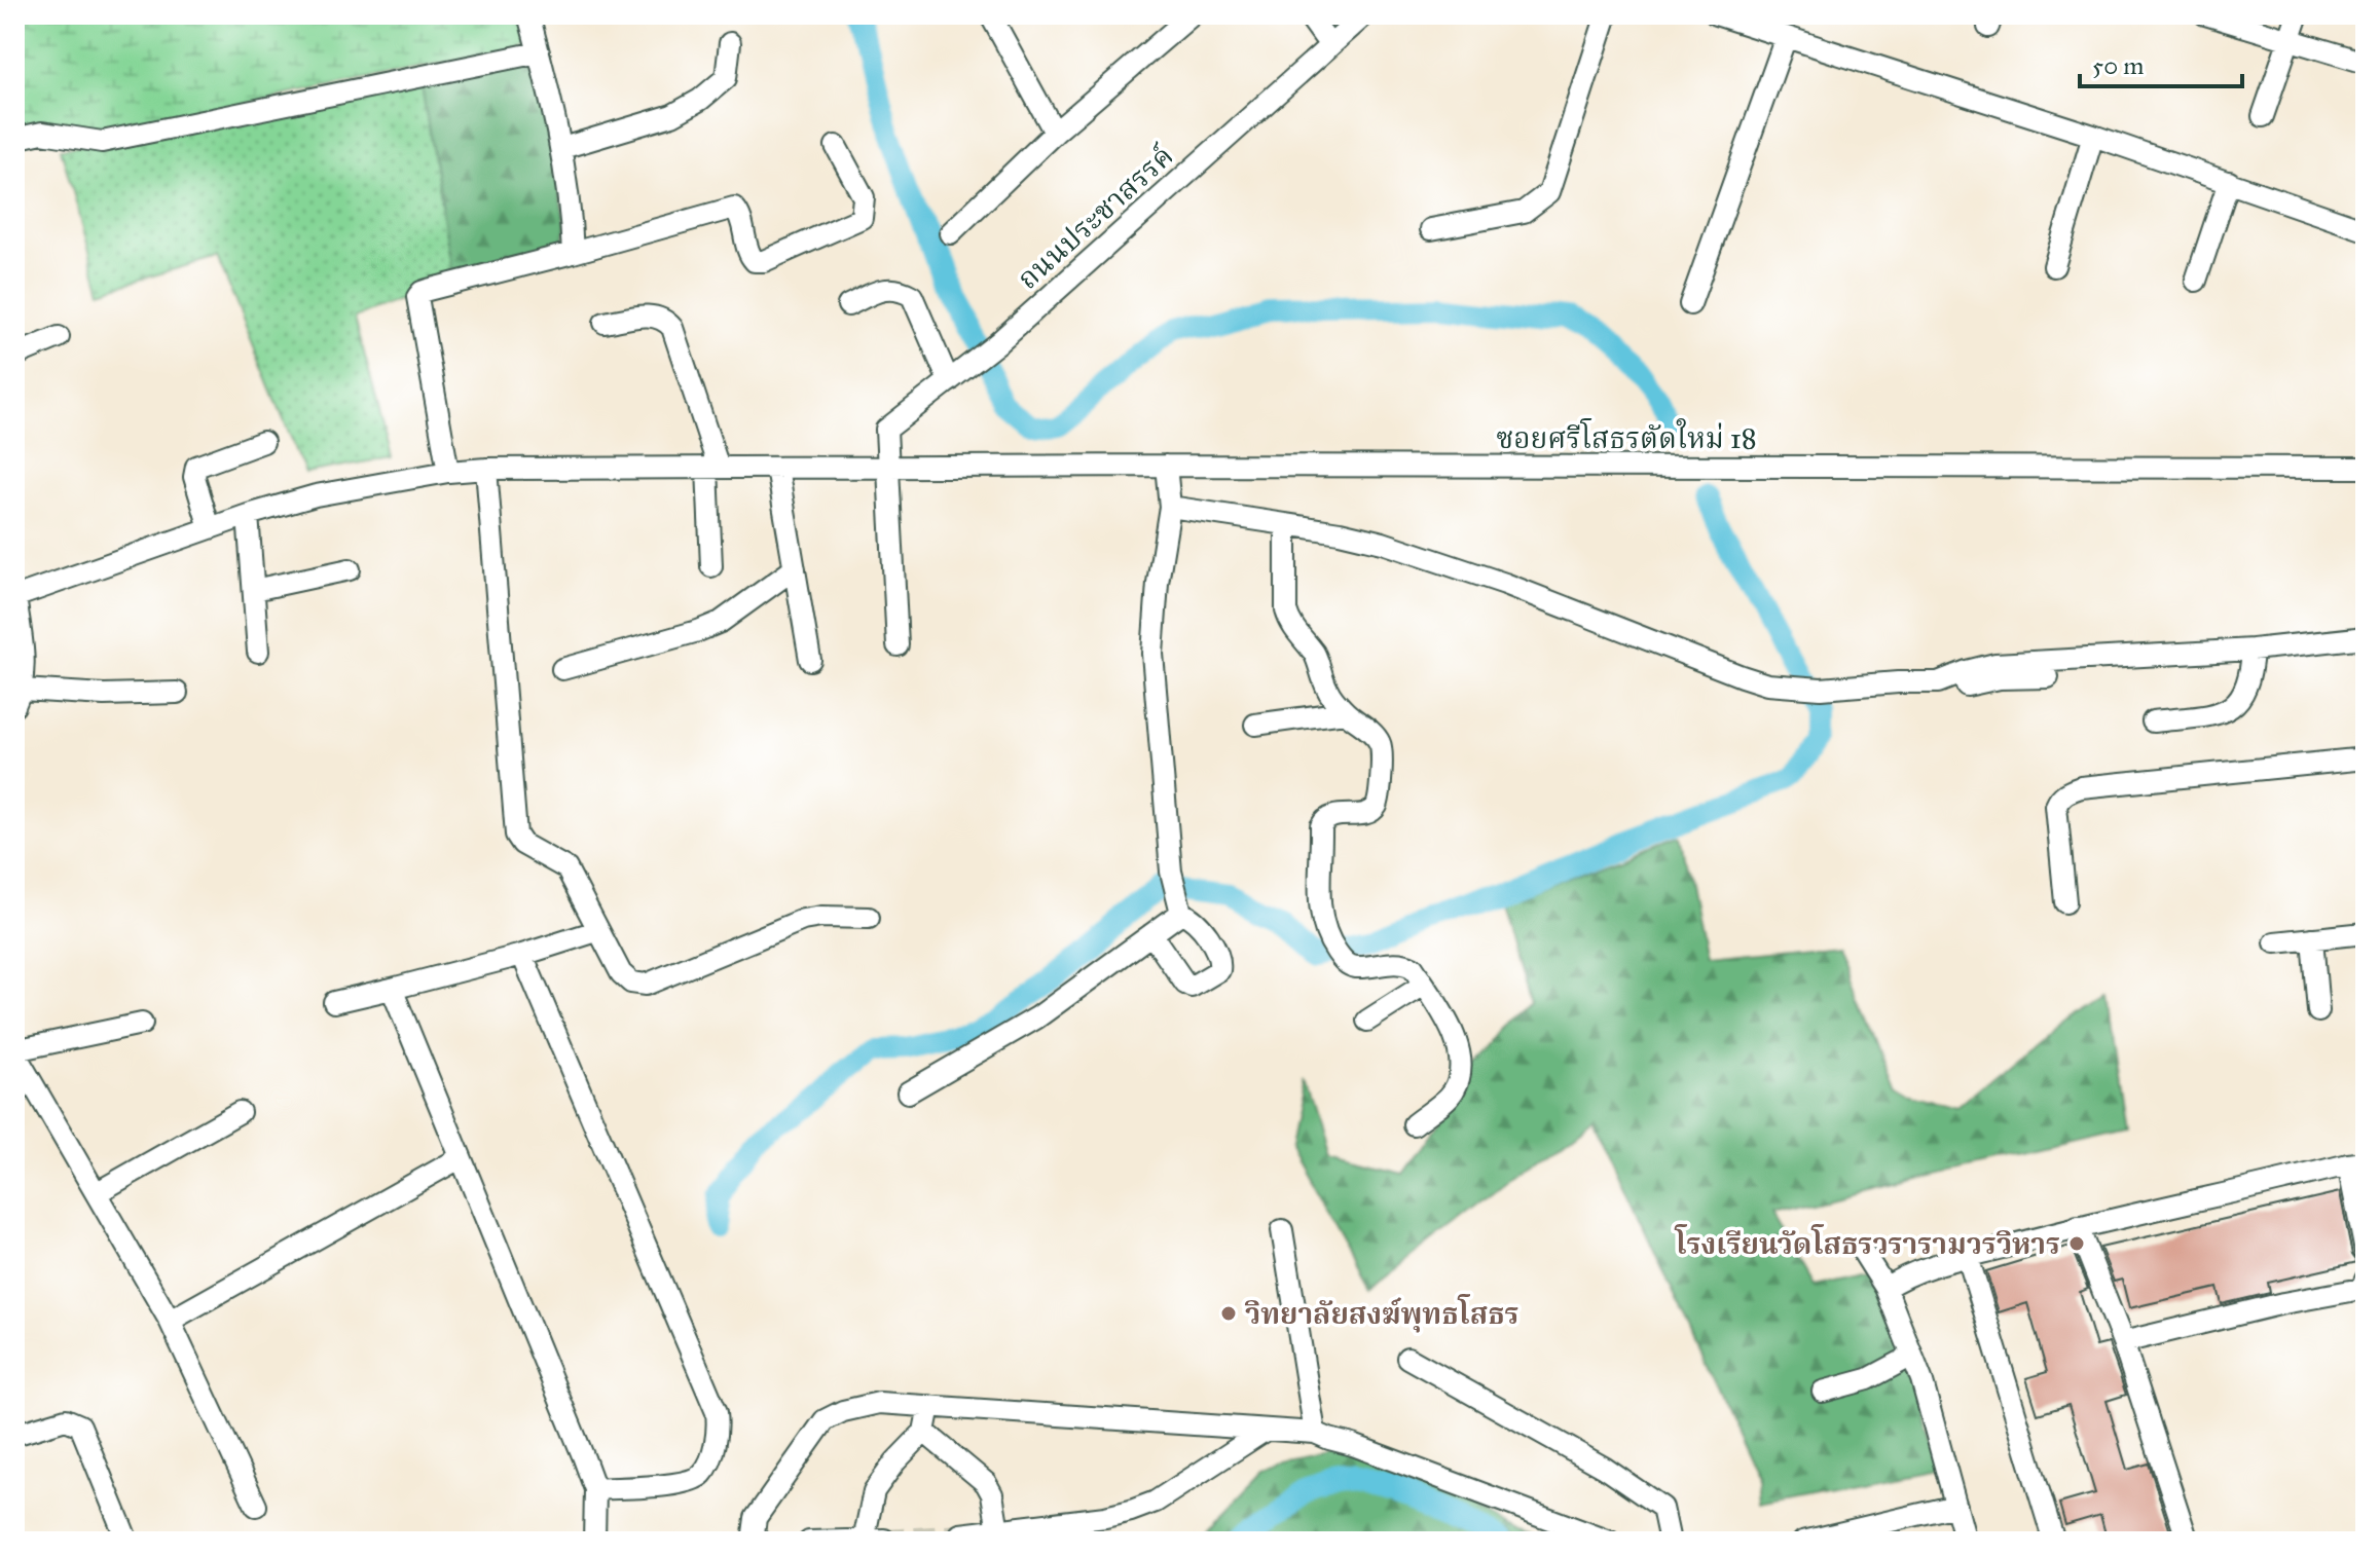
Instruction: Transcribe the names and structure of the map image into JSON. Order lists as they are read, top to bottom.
{
  "streets": {
    "street": ["ถนนประชาสรรค์", "ซอยศรีโสธรตัดใหม่ 18"]
  },
  "crossings": [
    ["ถนนประชาสรรค์", "ซอยศรีโสธรตัดใหม่ 18"]
  ],
  "places": ["โรงเรียนวัดโสธรวรารามวรวิหาร", "วิทยาลัยสงฆ์พุทธโสธร"],
  "scale_bar": "50 m"
}
